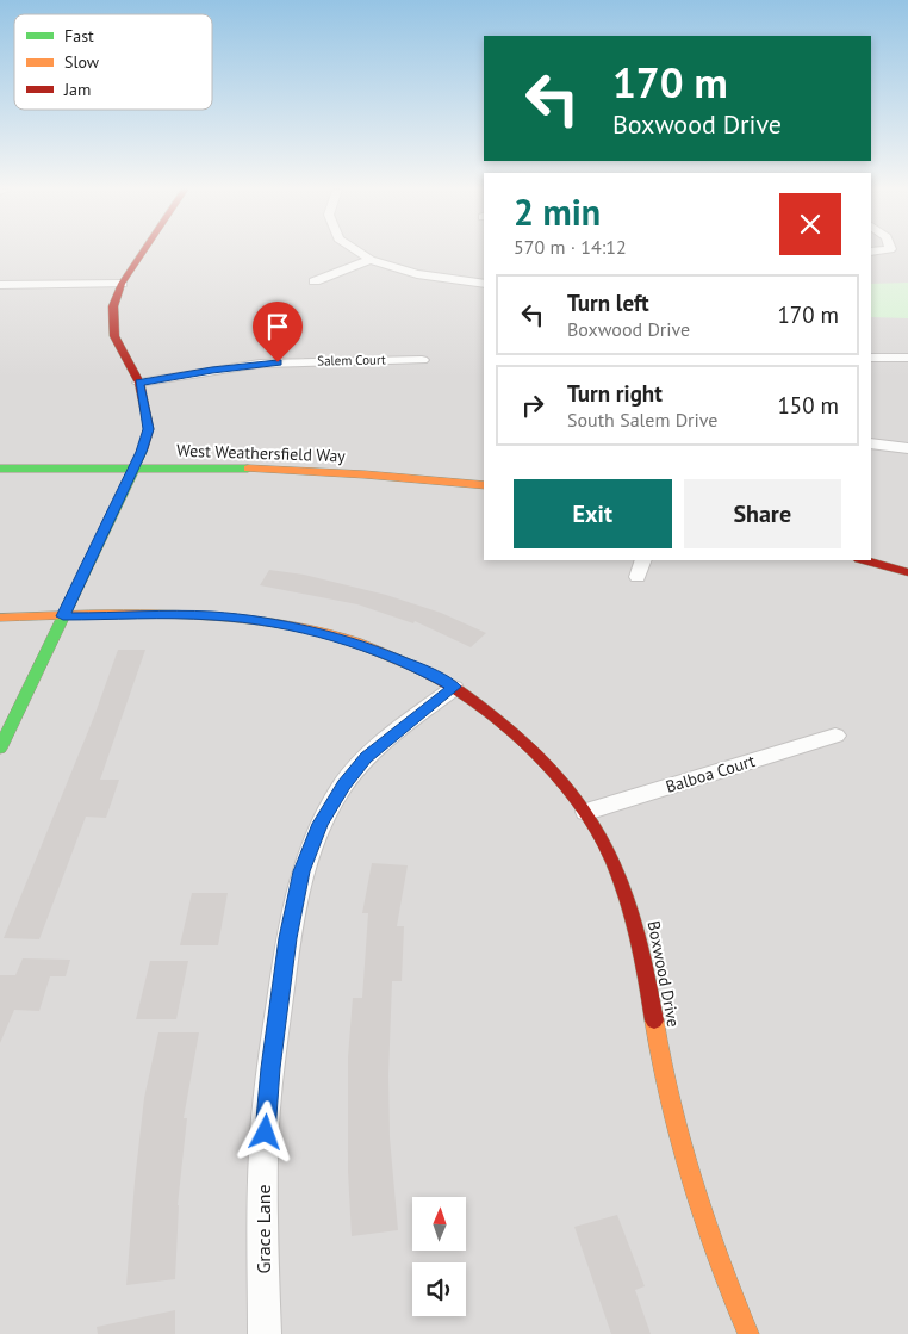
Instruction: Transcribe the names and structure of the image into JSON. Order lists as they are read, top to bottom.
{
  "streets": {
    "street": [
      "Salem Court",
      "West Weathersfield Way",
      "Balboa Court",
      "Boxwood Drive",
      "Grace Lane"
    ]
  },
  "crossings": [
    ["Balboa Court", "Boxwood Drive"],
    ["Boxwood Drive", "Grace Lane"]
  ],
  "legend": ["Fast", "Slow", "Jam"],
  "north": "top",
  "page": {
    "turn": ["170 m", "Boxwood Drive"],
    "heading": ["2 min", "570 m · 14:12"],
    "list": [
      {
        "name": "Turn left",
        "note": "Boxwood Drive",
        "value": "170 m"
      },
      {
        "name": "Turn right",
        "note": "South Salem Drive",
        "value": "150 m"
      }
    ],
    "buttons": ["Exit", "Share"]
  }
}
